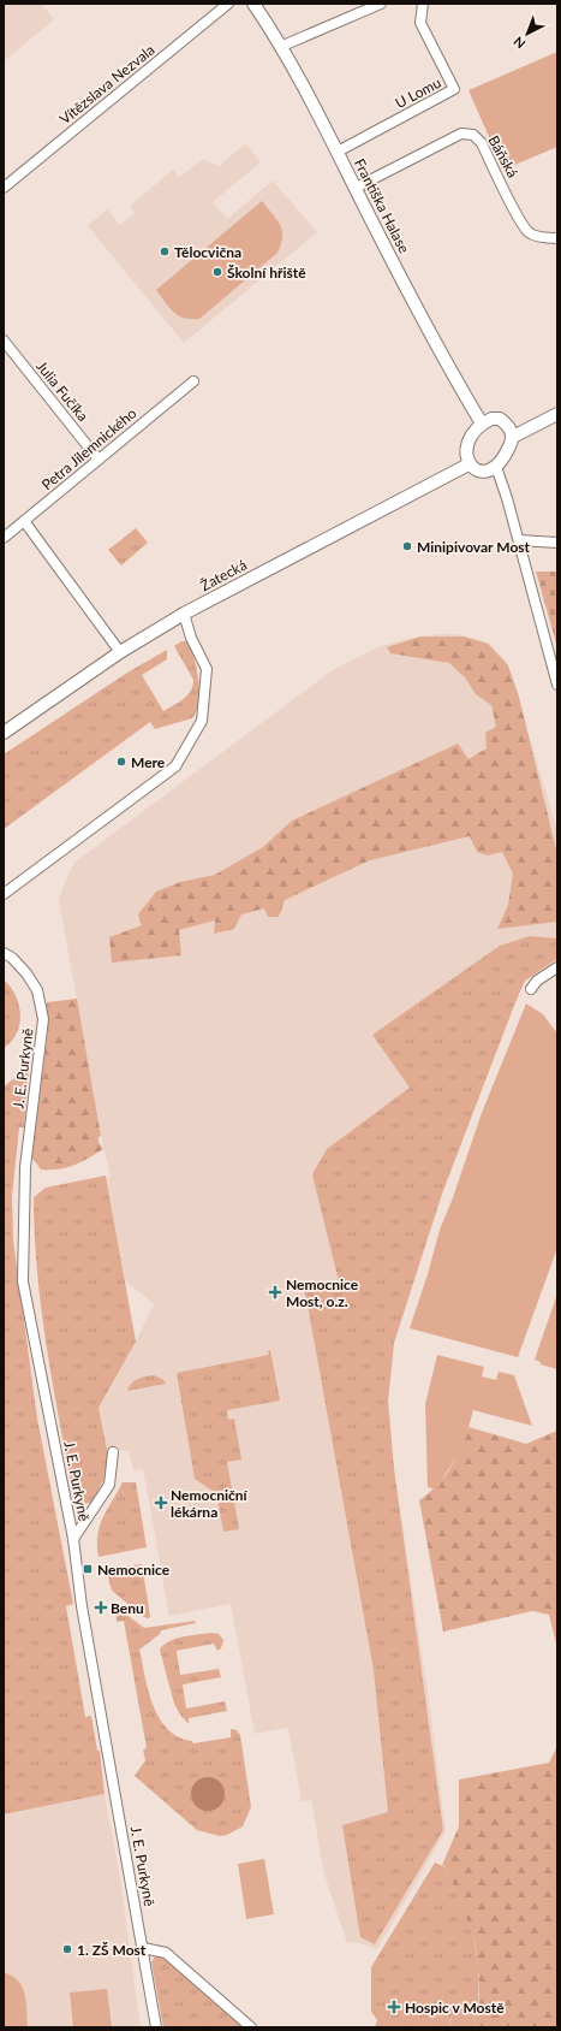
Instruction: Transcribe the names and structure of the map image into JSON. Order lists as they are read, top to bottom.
{
  "streets": {
    "street": [
      "Vítězslava Nezvala",
      "U Lomu",
      "Báňská",
      "Františka Halase",
      "Julia Fučíka",
      "Petra Jilemnického",
      "Žatecká",
      "J. E. Purkyně"
    ]
  },
  "crossings": [
    ["U Lomu", "Františka Halase"],
    ["Báňská", "Františka Halase"],
    ["Františka Halase", "Žatecká"],
    ["Julia Fučíka", "Petra Jilemnického"]
  ],
  "places": {
    "other": [
      "Tělocvična",
      "Školní hřiště",
      "Minipivovar Most",
      "Mere",
      "1. ZŠ Most"
    ],
    "health": [
      "Nemocnice Most, o.z.",
      "Nemocniční lékárna",
      "Benu",
      "Hospic v Mostě"
    ],
    "transit": ["Nemocnice"]
  },
  "north": "bottom left"
}
